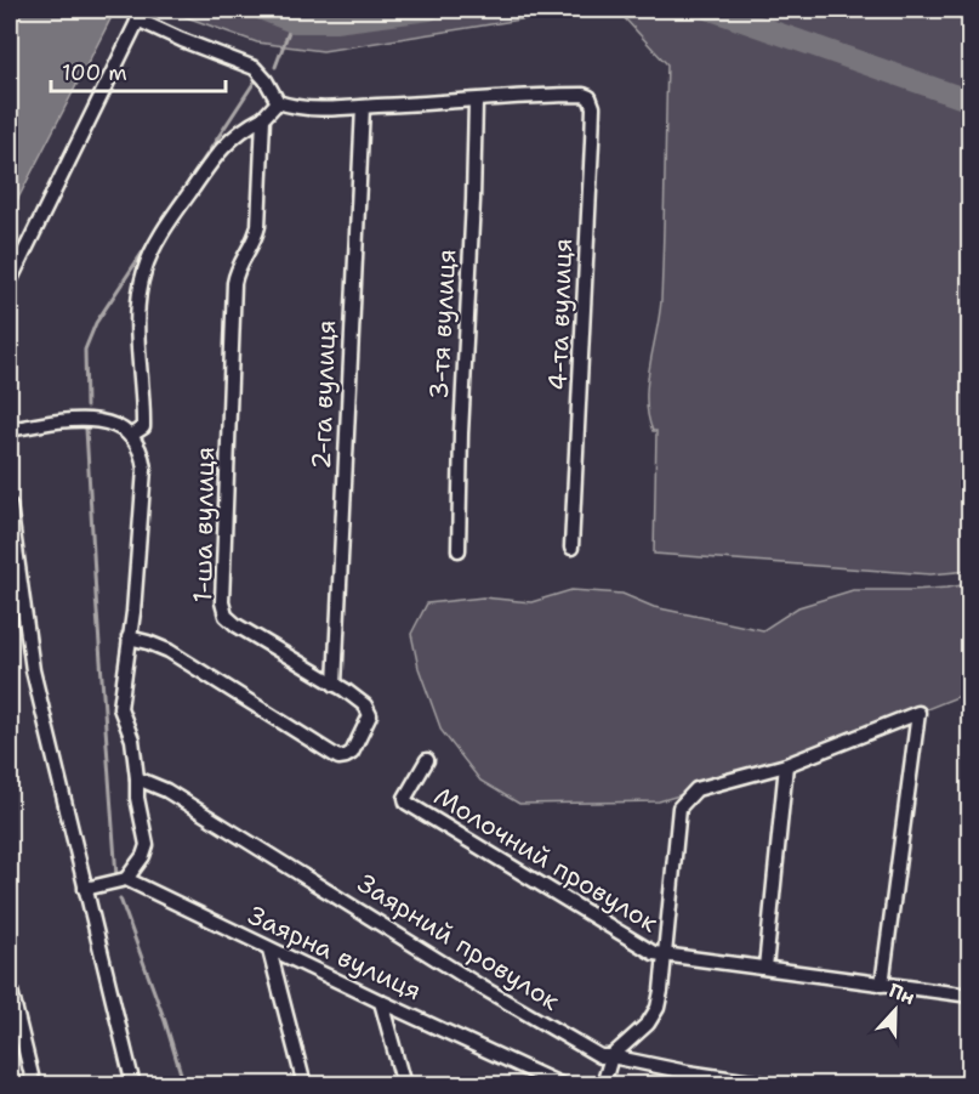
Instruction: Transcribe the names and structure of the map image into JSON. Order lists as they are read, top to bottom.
{
  "streets": {
    "street": [
      "4-та вулиця",
      "3-тя вулиця",
      "2-га вулиця",
      "1-ша вулиця",
      "Молочний провулок",
      "Заярний провулок",
      "Заярна вулиця"
    ]
  },
  "crossings": [
    ["4-та вулиця", "3-тя вулиця"],
    ["2-га вулиця", "1-ша вулиця"]
  ],
  "scale_bar": "100 m",
  "north": "top"
}
